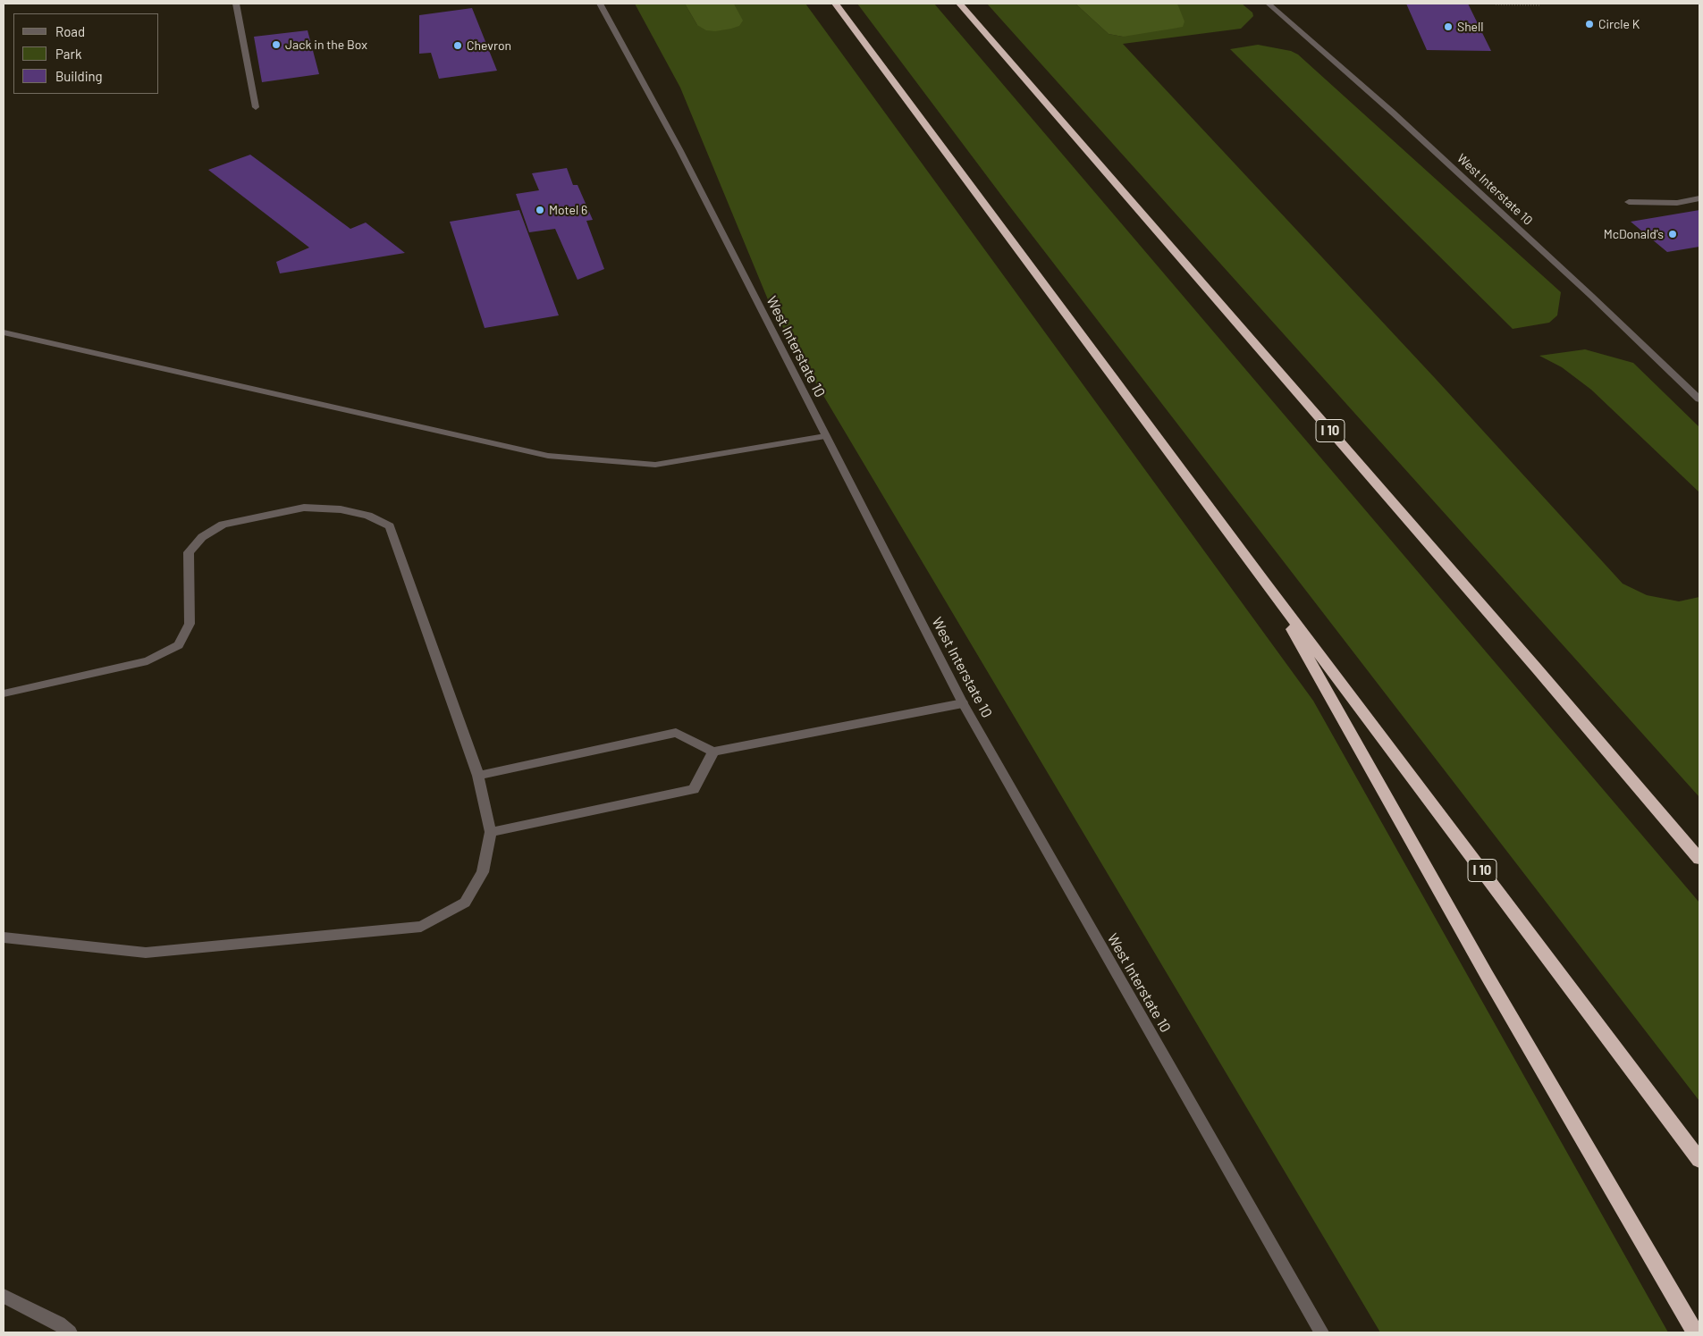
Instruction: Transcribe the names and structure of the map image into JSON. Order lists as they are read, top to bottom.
{
  "streets": {
    "highway": ["I 10"],
    "street": ["West Interstate 10"]
  },
  "places": [
    "Circle K",
    "Shell",
    "Jack in the Box",
    "Chevron",
    "Motel 6",
    "McDonald's"
  ],
  "legend": ["Road", "Park", "Building"]
}
